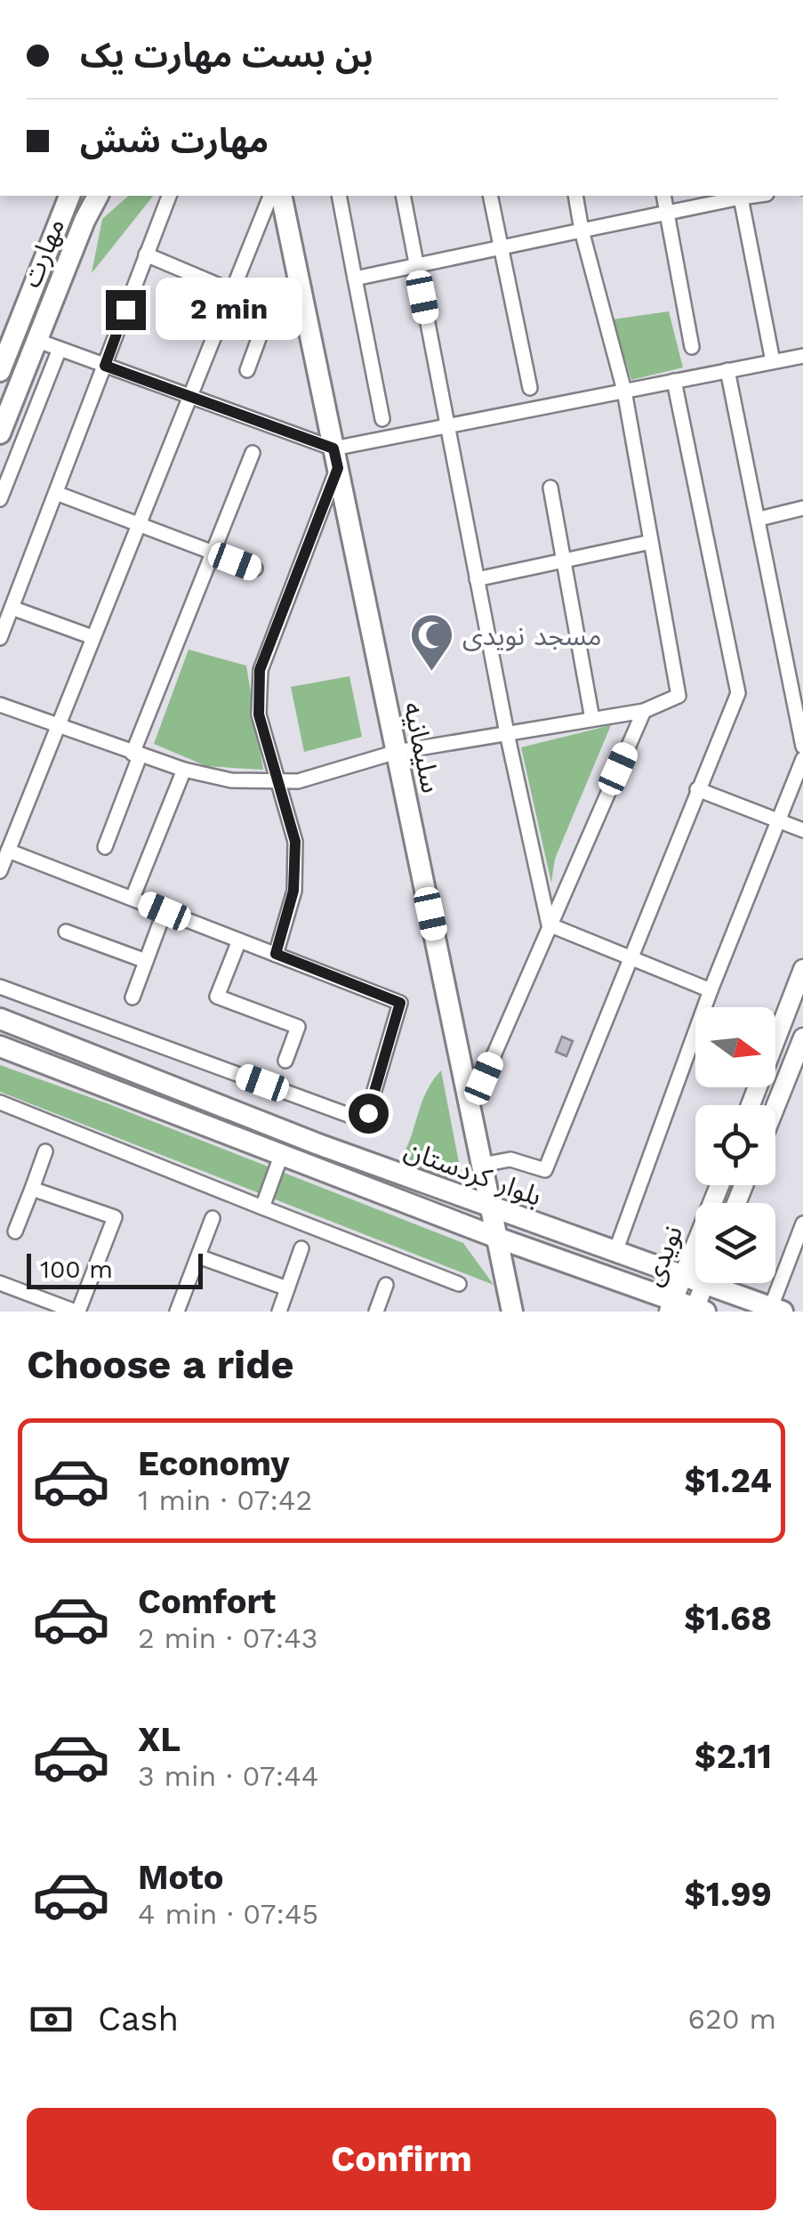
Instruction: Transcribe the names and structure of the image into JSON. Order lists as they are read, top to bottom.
{
  "streets": {
    "main road": ["مهارت", "سلیمانیه", "بلوار کردستان"],
    "street": ["نویدی"]
  },
  "crossings": [
    ["سلیمانیه", "بلوار کردستان"],
    ["بلوار کردستان", "نویدی"]
  ],
  "places": {
    "mosque": ["مسجد نویدی"]
  },
  "scale_bar": "100 m",
  "north": "right",
  "page": {
    "banner": ["بن بست مهارت یک", "مهارت شش"],
    "bubble": "2 min",
    "scale": "100 m",
    "heading": "Choose a ride",
    "list": [
      {
        "name": "Economy",
        "note": "1 min · 07:42",
        "value": "$1.24"
      },
      {
        "name": "Comfort",
        "note": "2 min · 07:43",
        "value": "$1.68"
      },
      {
        "name": "XL",
        "note": "3 min · 07:44",
        "value": "$2.11"
      },
      {
        "name": "Moto",
        "note": "4 min · 07:45",
        "value": "$1.99"
      }
    ],
    "pay": ["Cash", "620 m"],
    "buttons": "Confirm"
  }
}
